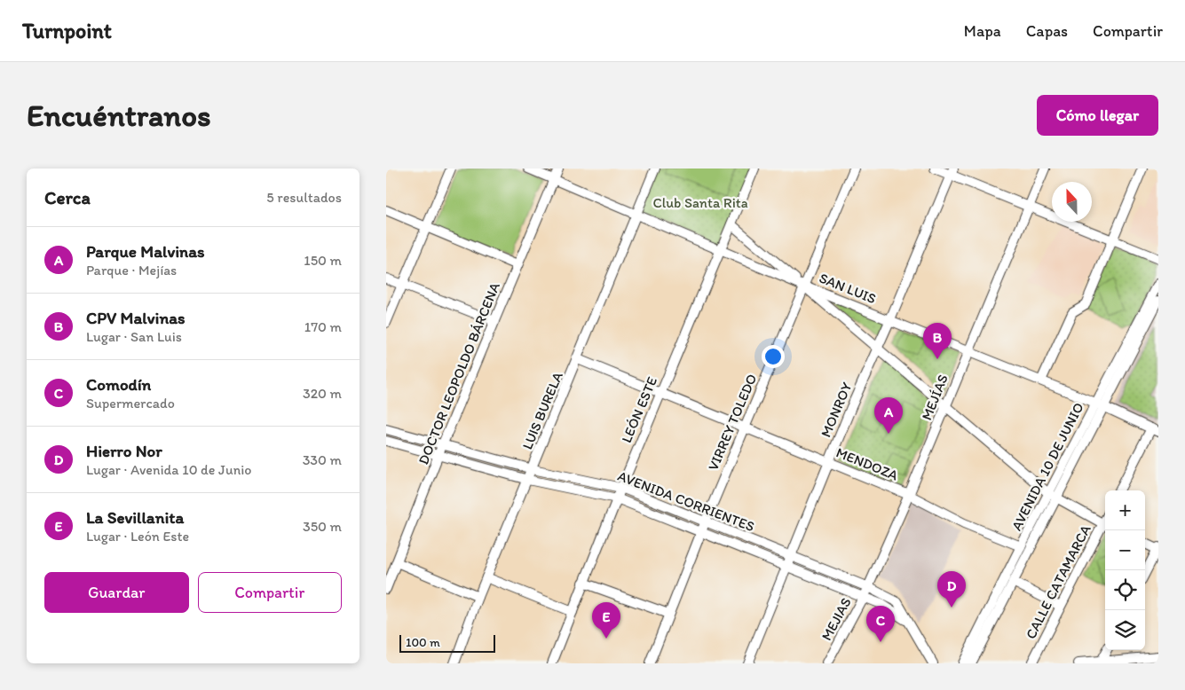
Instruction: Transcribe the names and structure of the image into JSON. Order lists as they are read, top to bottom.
{
  "streets": {
    "street": [
      "SAN LUIS",
      "DOCTOR LEOPOLDO BÁRCENA",
      "MEJÍAS",
      "LEÓN ESTE",
      "MONROY",
      "LUIS BURELA",
      "VIRREY TOLEDO",
      "MENDOZA",
      "AVENIDA 10 DE JUNIO",
      "AVENIDA CORRIENTES",
      "CALLE CATAMARCA",
      "MEJIAS"
    ]
  },
  "crossings": [
    ["SAN LUIS", "DOCTOR LEOPOLDO BÁRCENA"],
    ["SAN LUIS", "MEJÍAS"],
    ["SAN LUIS", "LEÓN ESTE"],
    ["SAN LUIS", "MONROY"],
    ["SAN LUIS", "LUIS BURELA"],
    ["SAN LUIS", "VIRREY TOLEDO"],
    ["SAN LUIS", "AVENIDA 10 DE JUNIO"],
    ["DOCTOR LEOPOLDO BÁRCENA", "AVENIDA CORRIENTES"],
    ["MEJÍAS", "MENDOZA"],
    ["MEJÍAS", "AVENIDA CORRIENTES"],
    ["MEJÍAS", "MEJIAS"],
    ["LEÓN ESTE", "MENDOZA"],
    ["LEÓN ESTE", "AVENIDA CORRIENTES"],
    ["MONROY", "MENDOZA"],
    ["MONROY", "AVENIDA CORRIENTES"],
    ["LUIS BURELA", "MENDOZA"],
    ["LUIS BURELA", "AVENIDA CORRIENTES"],
    ["VIRREY TOLEDO", "MENDOZA"],
    ["VIRREY TOLEDO", "AVENIDA CORRIENTES"],
    ["MENDOZA", "AVENIDA 10 DE JUNIO"],
    ["AVENIDA CORRIENTES", "MEJIAS"]
  ],
  "parks": ["Club Santa Rita"],
  "scale_bar": "100 m",
  "north": "top",
  "page": {
    "header": "Turnpoint",
    "nav": ["Mapa", "Capas", "Compartir"],
    "buttons": [
      "Cómo llegar",
      ["Guardar", "Compartir"]
    ],
    "title": "Encuéntranos",
    "heading": ["Cerca", "5 resultados"],
    "list": [
      {
        "mark": "A",
        "name": "Parque Malvinas",
        "note": "Parque · Mejías",
        "value": "150 m"
      },
      {
        "mark": "B",
        "name": "CPV Malvinas",
        "note": "Lugar · San Luis",
        "value": "170 m"
      },
      {
        "mark": "C",
        "name": "Comodín",
        "note": "Supermercado",
        "value": "320 m"
      },
      {
        "mark": "D",
        "name": "Hierro Nor",
        "note": "Lugar · Avenida 10 de Junio",
        "value": "330 m"
      },
      {
        "mark": "E",
        "name": "La Sevillanita",
        "note": "Lugar · León Este",
        "value": "350 m"
      }
    ],
    "pins": [
      "B",
      "A",
      "D",
      "E",
      "C"
    ],
    "map_buttons": ["+", "−"],
    "scale": "100 m"
  }
}
